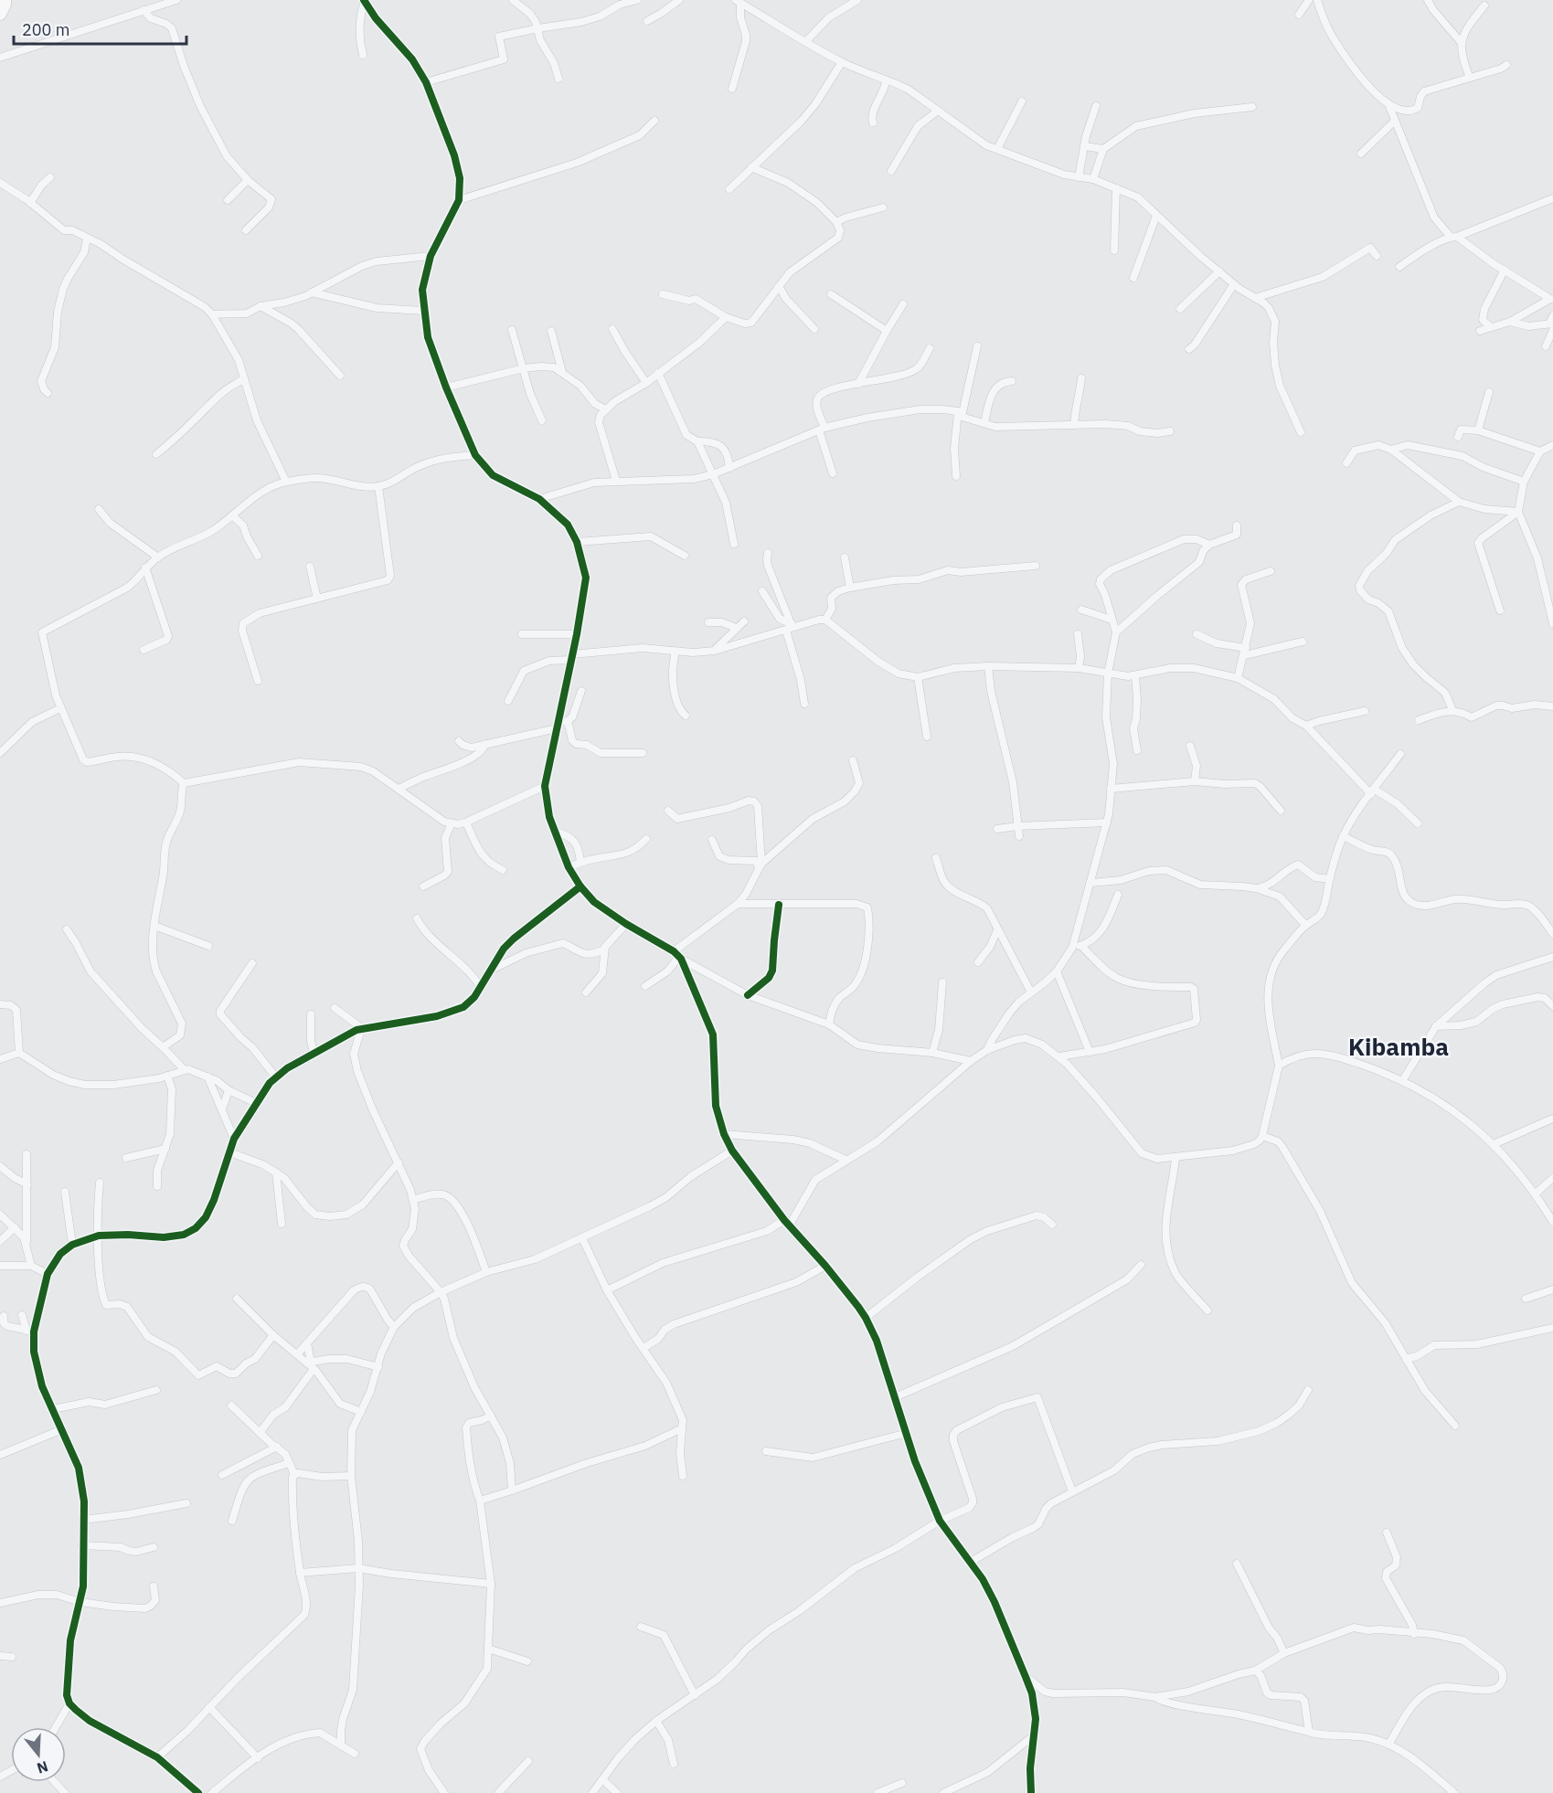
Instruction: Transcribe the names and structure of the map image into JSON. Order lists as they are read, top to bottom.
{
  "districts": ["Kibamba"],
  "scale_bar": "200 m",
  "north": "bottom"
}
